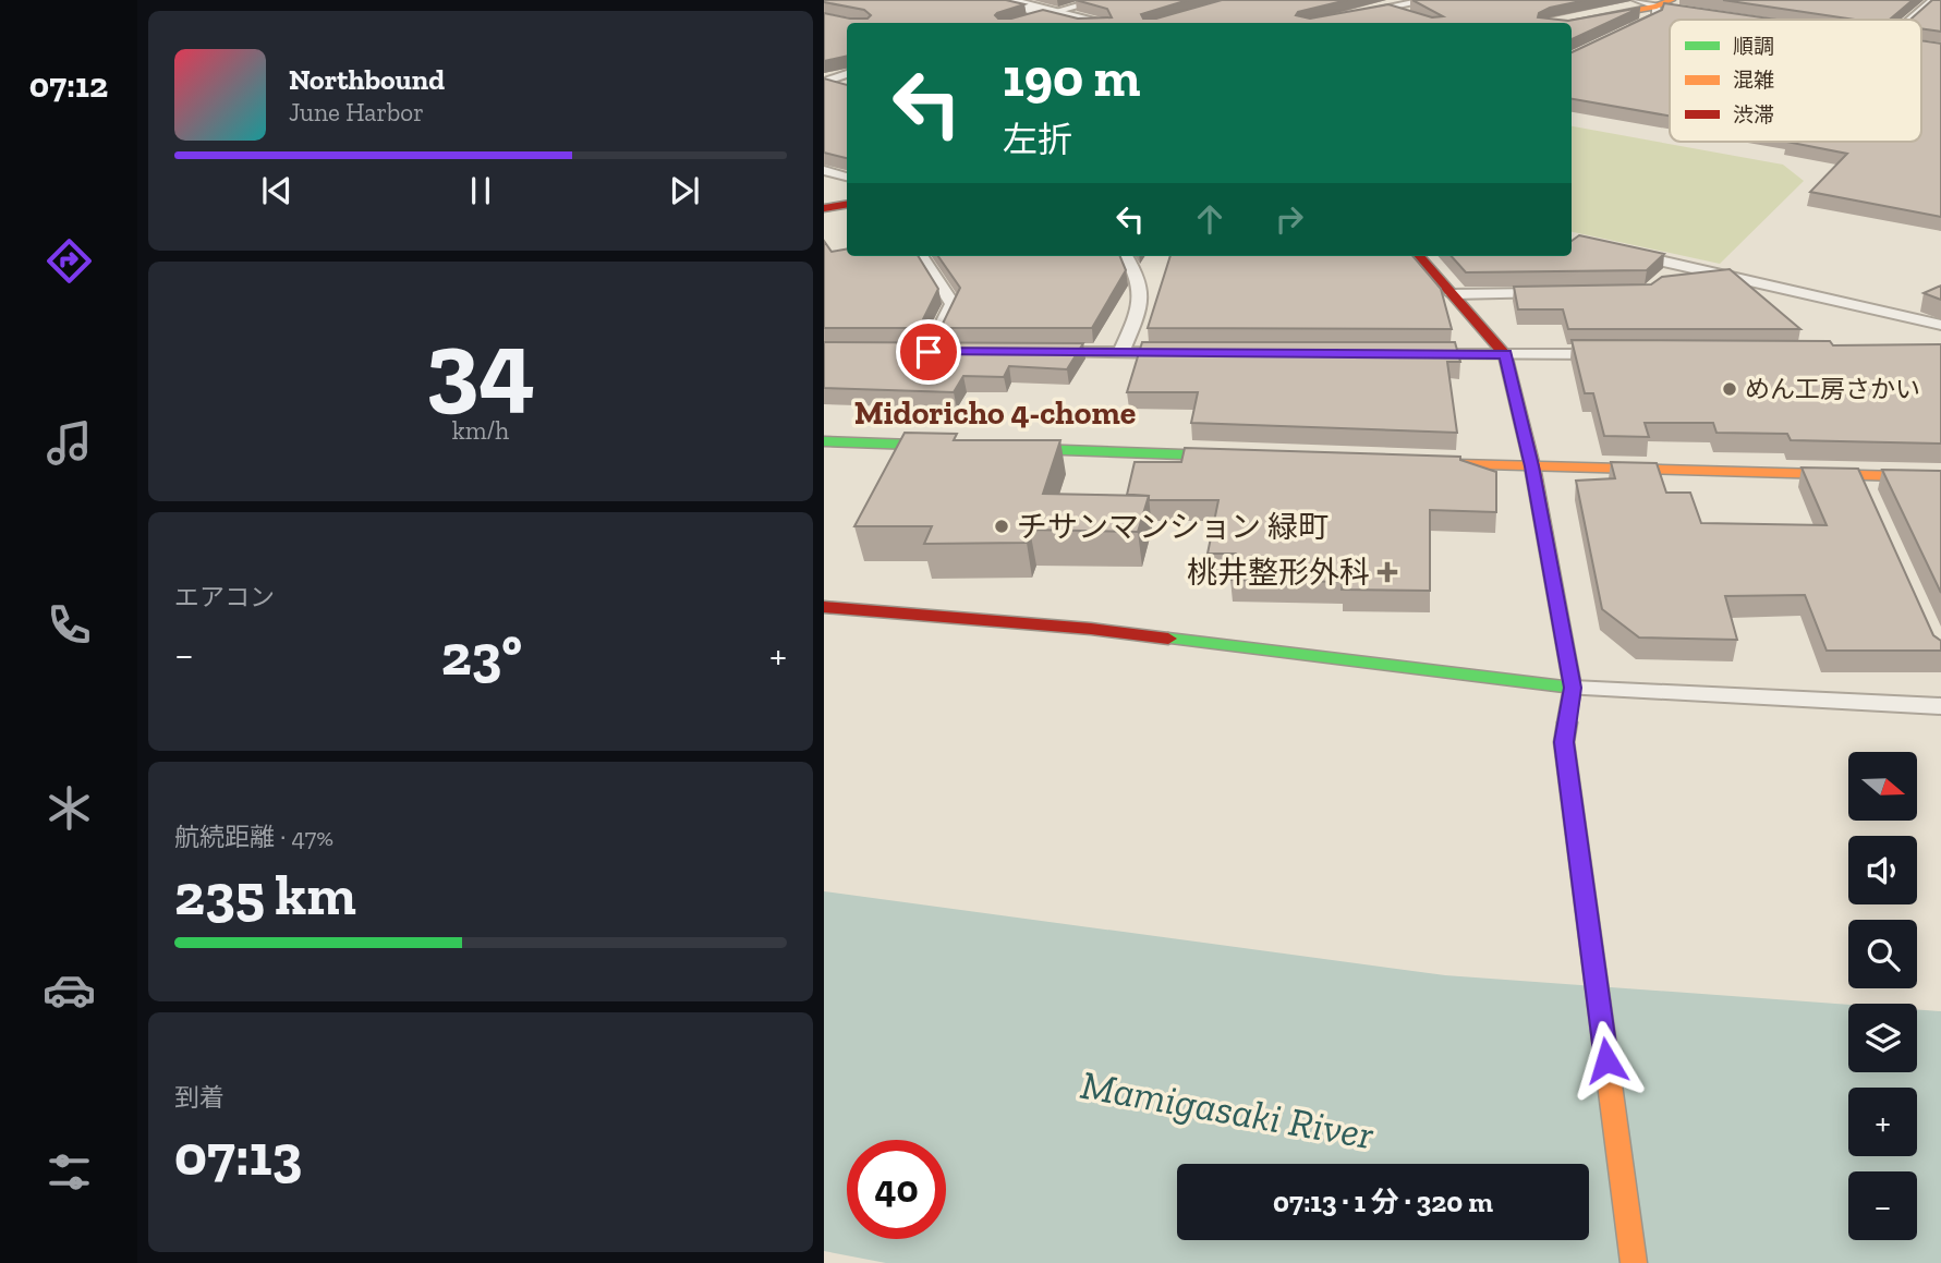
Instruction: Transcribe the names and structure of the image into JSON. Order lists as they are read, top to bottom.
{
  "districts": ["Midoricho 4-chome"],
  "water": ["Mamigasaki River"],
  "places": {
    "other": ["めん工房さかい", "チサンマンション 緑町"],
    "health": ["桃井整形外科"]
  },
  "legend": ["順調", "混雑", "渋滞"],
  "north": "right",
  "page": {
    "tabs": "07:12",
    "turn": ["190 m", "左折"],
    "song": ["Northbound", "June Harbor"],
    "tile": [
      ["34", "km/h"],
      "エアコン",
      ["航続距離 · 47%", "235 km"],
      ["到着", "07:13"]
    ],
    "heat": ["−", "23°", "+"],
    "map_buttons": ["+", "−"],
    "limit": "40",
    "trip": "07:13 · 1 分 · 320 m"
  }
}
